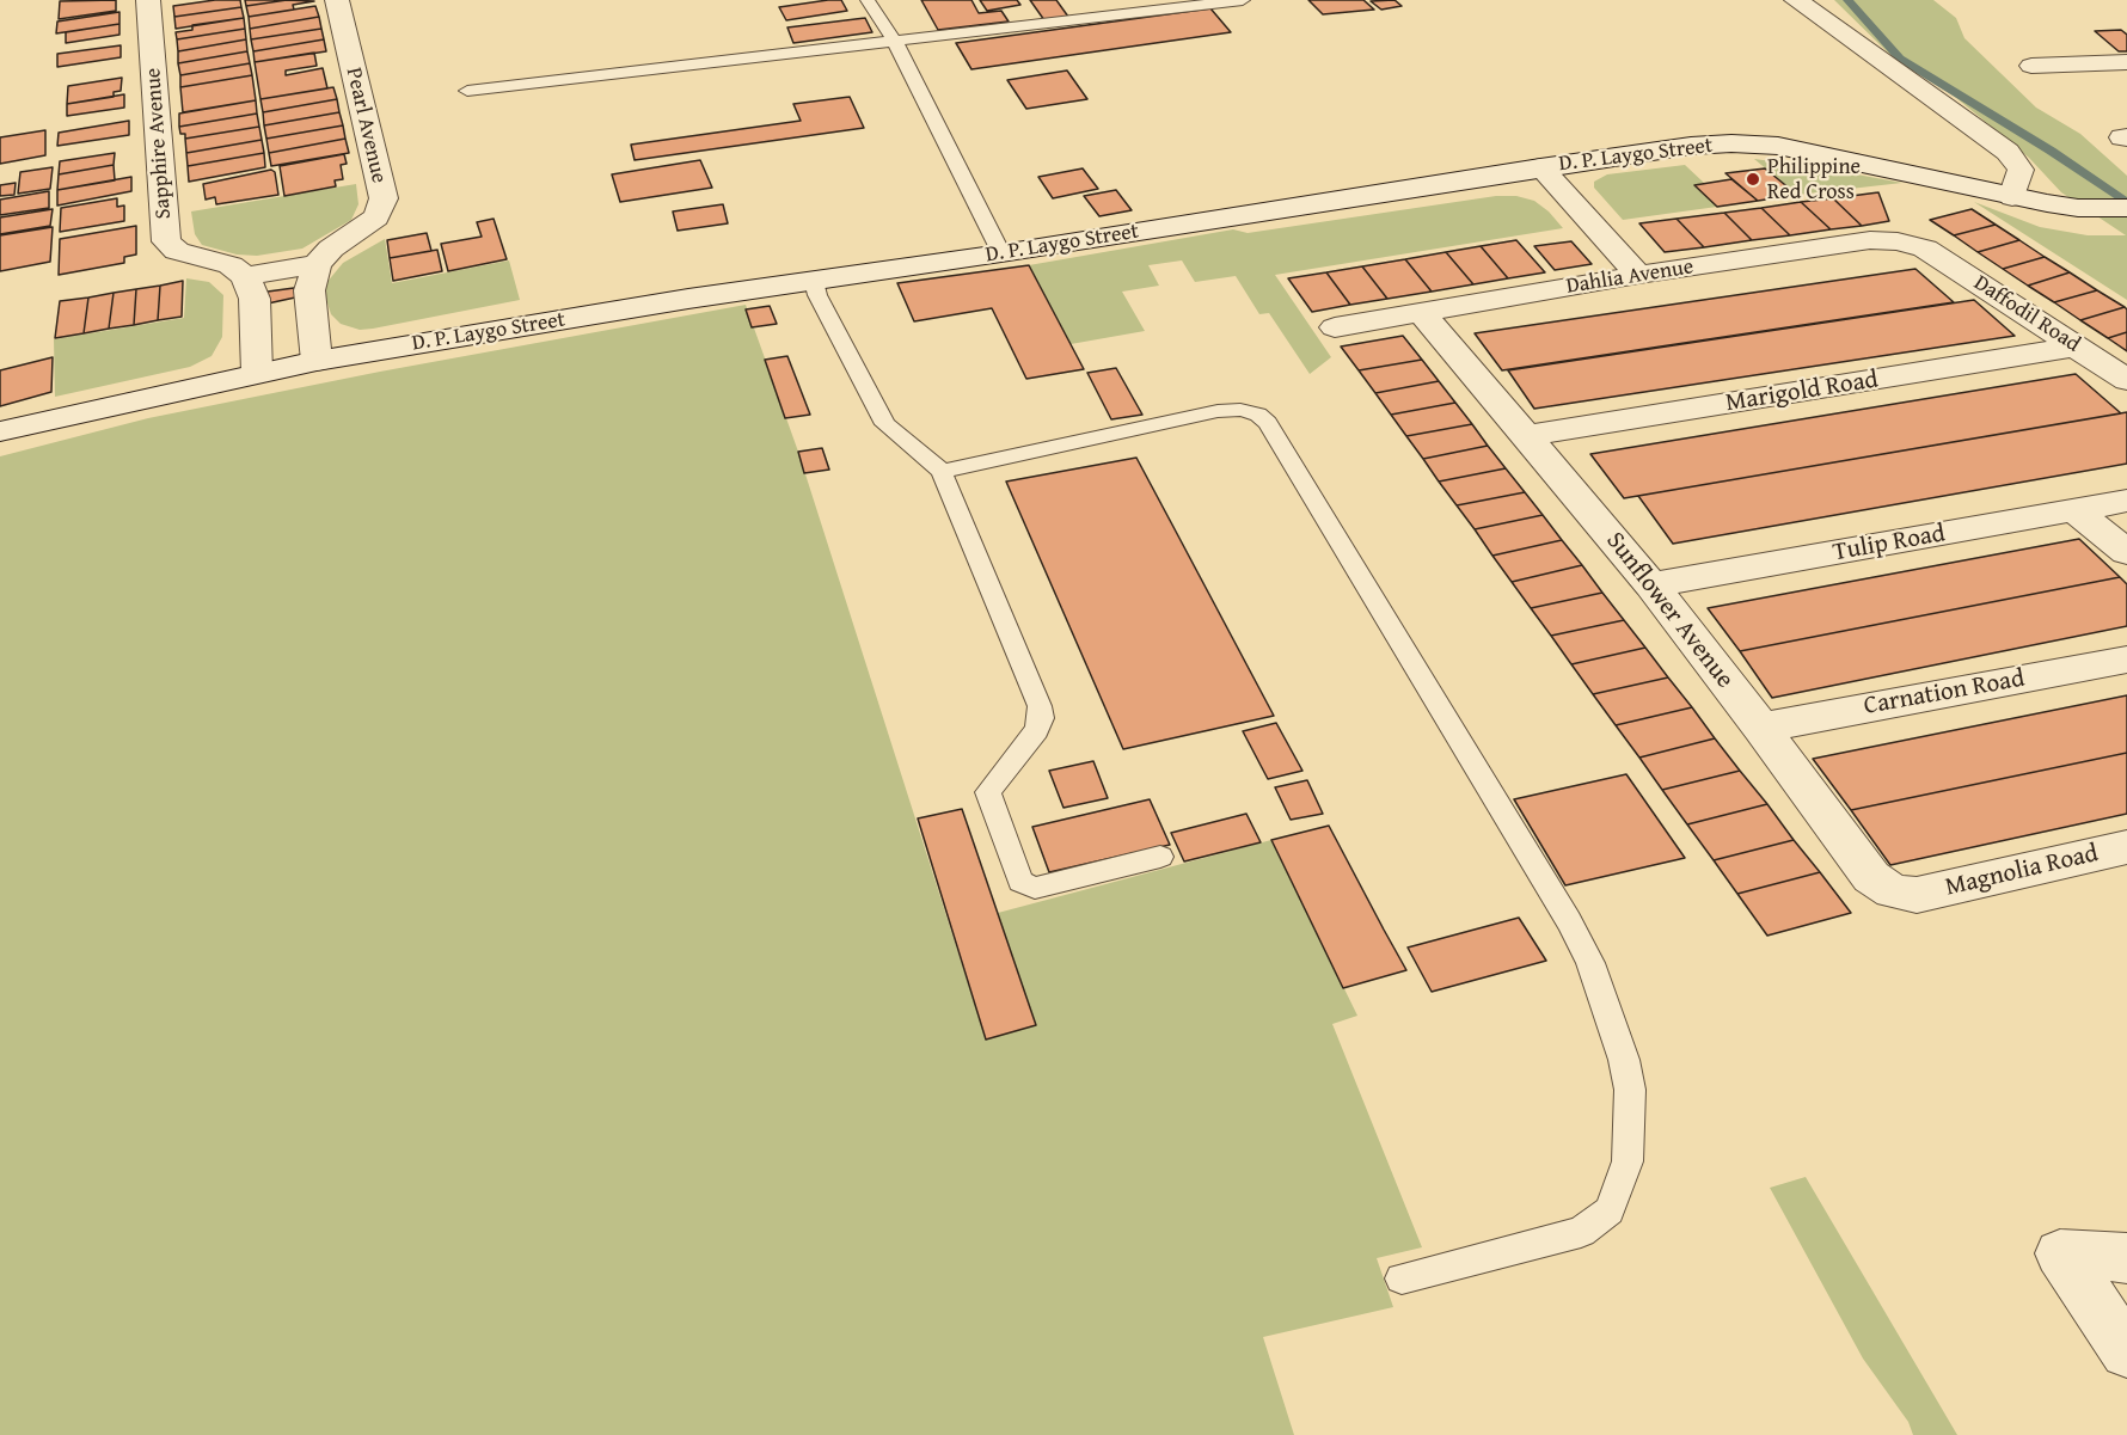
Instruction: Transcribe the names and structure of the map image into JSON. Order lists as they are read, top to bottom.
{
  "streets": {
    "street": [
      "Pearl Avenue",
      "Sapphire Avenue",
      "D. P. Laygo Street",
      "Dahlia Avenue",
      "Daffodil Road",
      "Marigold Road",
      "Tulip Road",
      "Sunflower Avenue",
      "Carnation Road",
      "Magnolia Road"
    ]
  },
  "crossings": [
    ["Dahlia Avenue", "Daffodil Road"],
    ["Dahlia Avenue", "Sunflower Avenue"],
    ["Daffodil Road", "Marigold Road"],
    ["Marigold Road", "Sunflower Avenue"],
    ["Tulip Road", "Sunflower Avenue"],
    ["Sunflower Avenue", "Carnation Road"],
    ["Sunflower Avenue", "Magnolia Road"]
  ],
  "places": ["Philippine Red Cross"]
}
